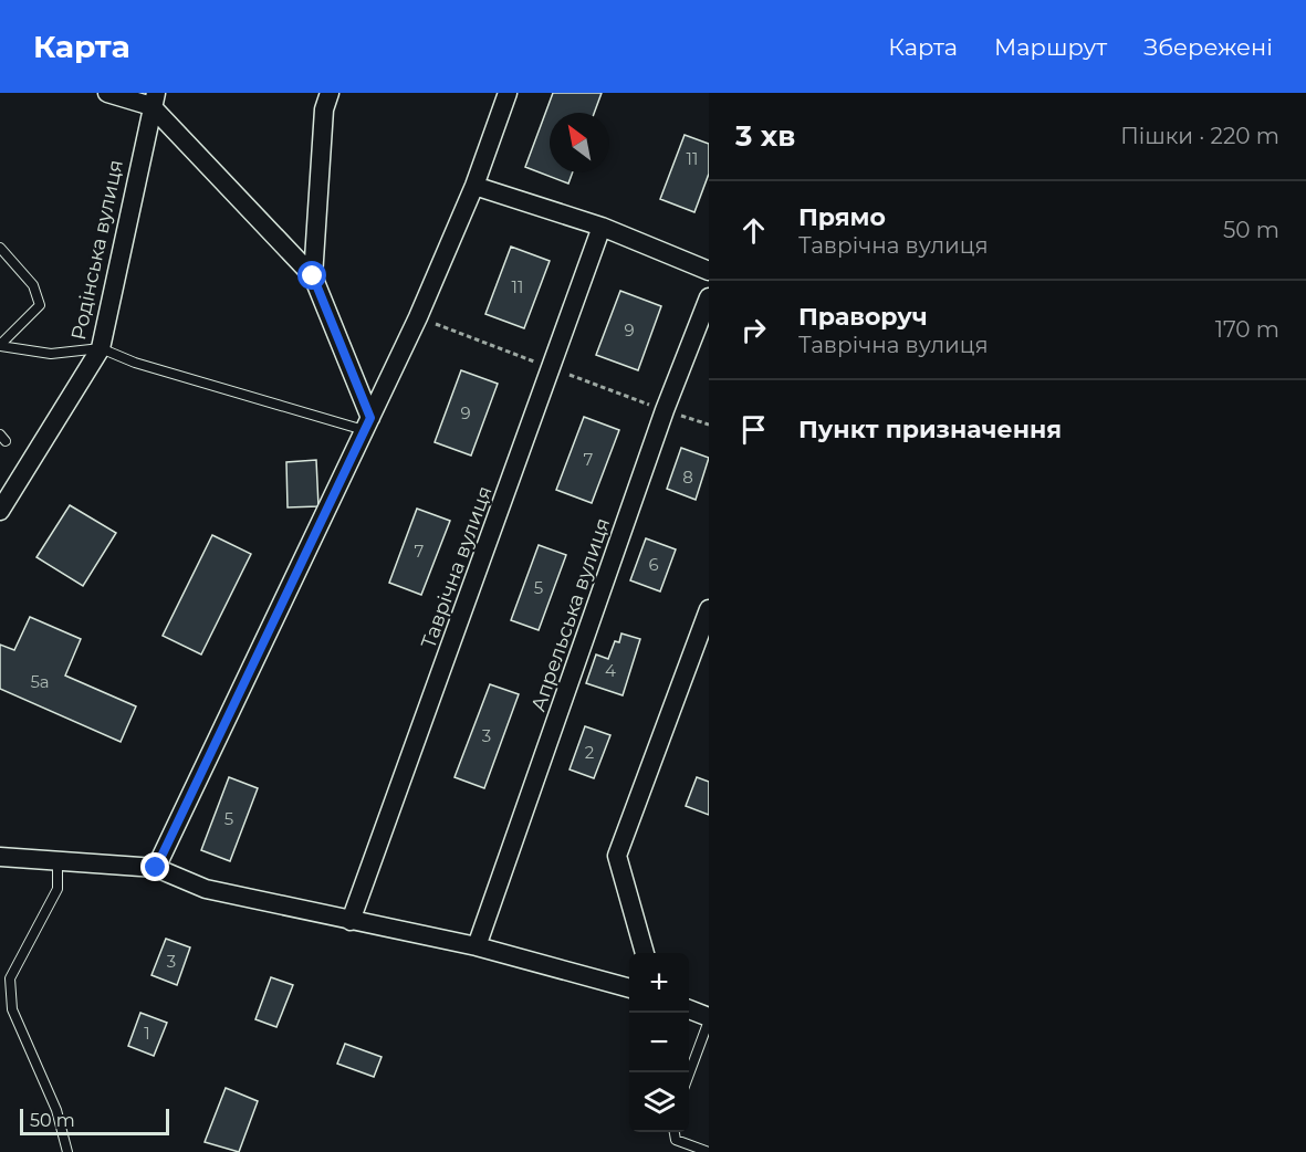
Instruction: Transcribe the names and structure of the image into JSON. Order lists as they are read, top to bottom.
{
  "streets": {
    "street": ["Родінська вулиця", "Таврічна вулиця", "Апрельська вулиця"]
  },
  "house_numbers": [
    "11",
    "11",
    "9",
    "9",
    "7",
    "8",
    "7",
    "6",
    "5",
    "4",
    "5а",
    "3",
    "2",
    "5",
    "3",
    "1"
  ],
  "scale_bar": "50 m",
  "north": "top left",
  "page": {
    "header": "Карта",
    "nav": ["Карта", "Маршрут", "Збережені"],
    "heading": ["3 хв", "Пішки · 220 m"],
    "list": [
      ["Прямо", "Таврічна вулиця", "50 m"],
      ["Праворуч", "Таврічна вулиця", "170 m"],
      "Пункт призначення"
    ],
    "map_buttons": ["+", "−"],
    "scale": "50 m"
  }
}
